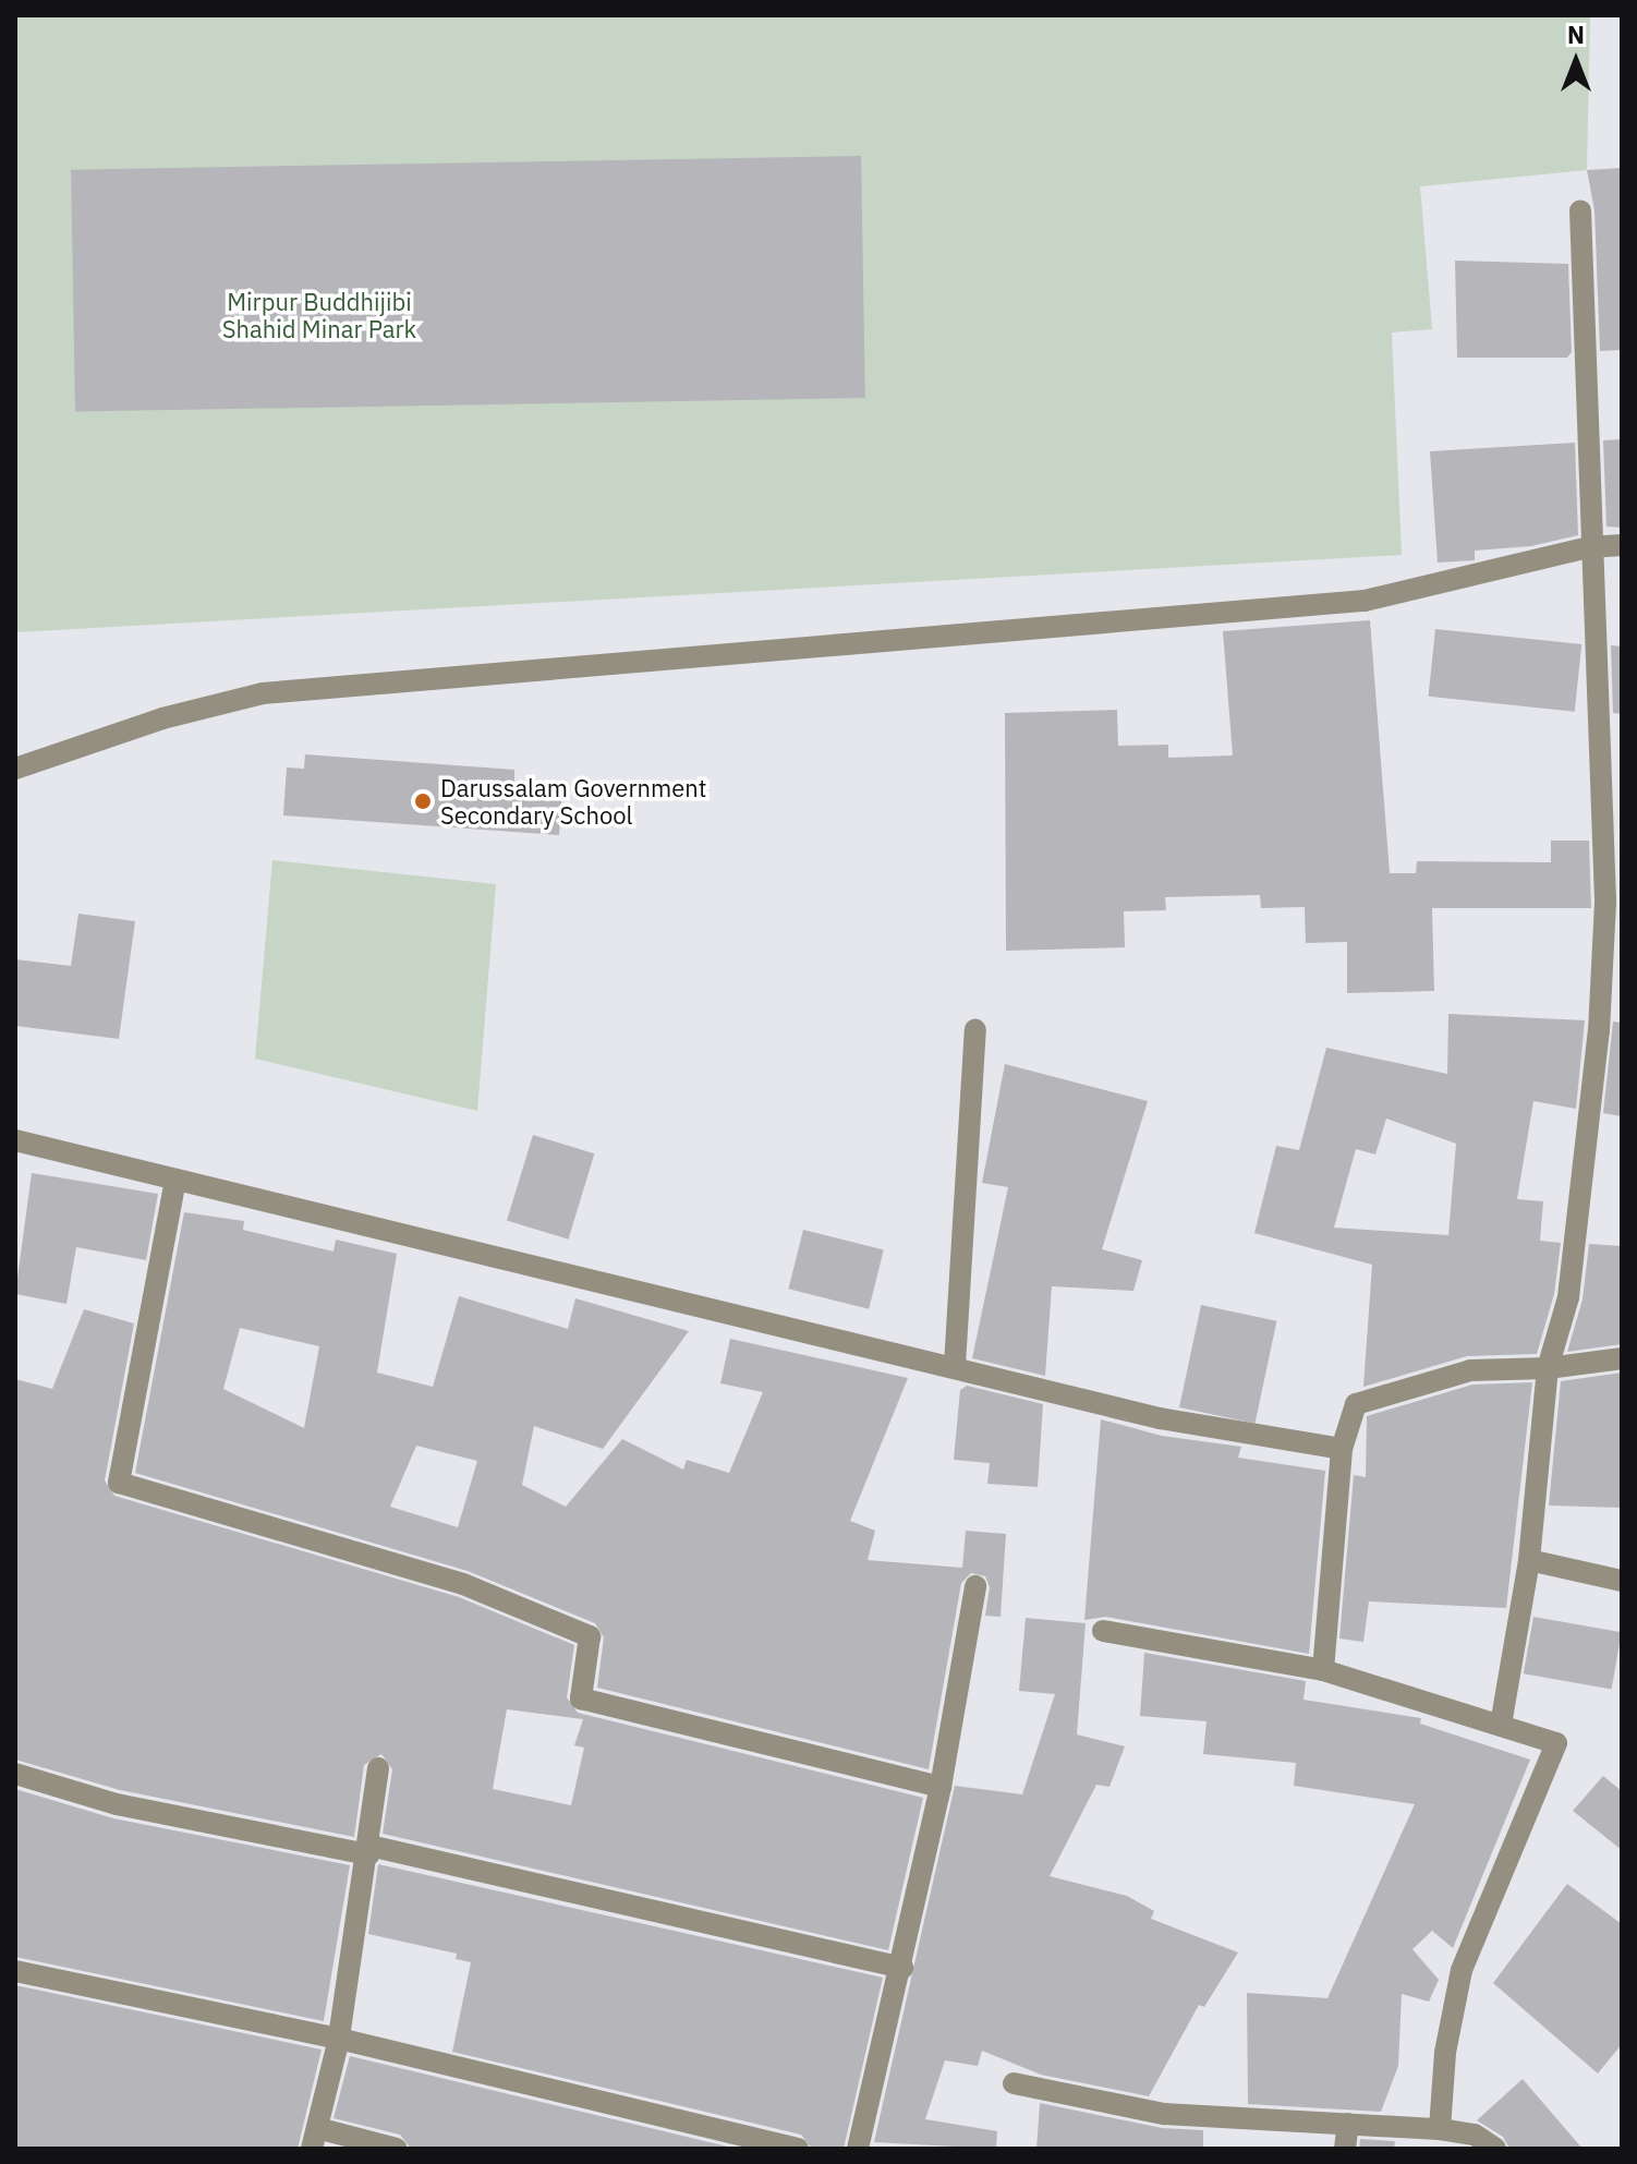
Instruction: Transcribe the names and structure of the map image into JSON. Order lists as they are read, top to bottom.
{
  "parks": ["Mirpur Buddhijibi Shahid Minar Park"],
  "places": ["Darussalam Government Secondary School"],
  "north": "top"
}
